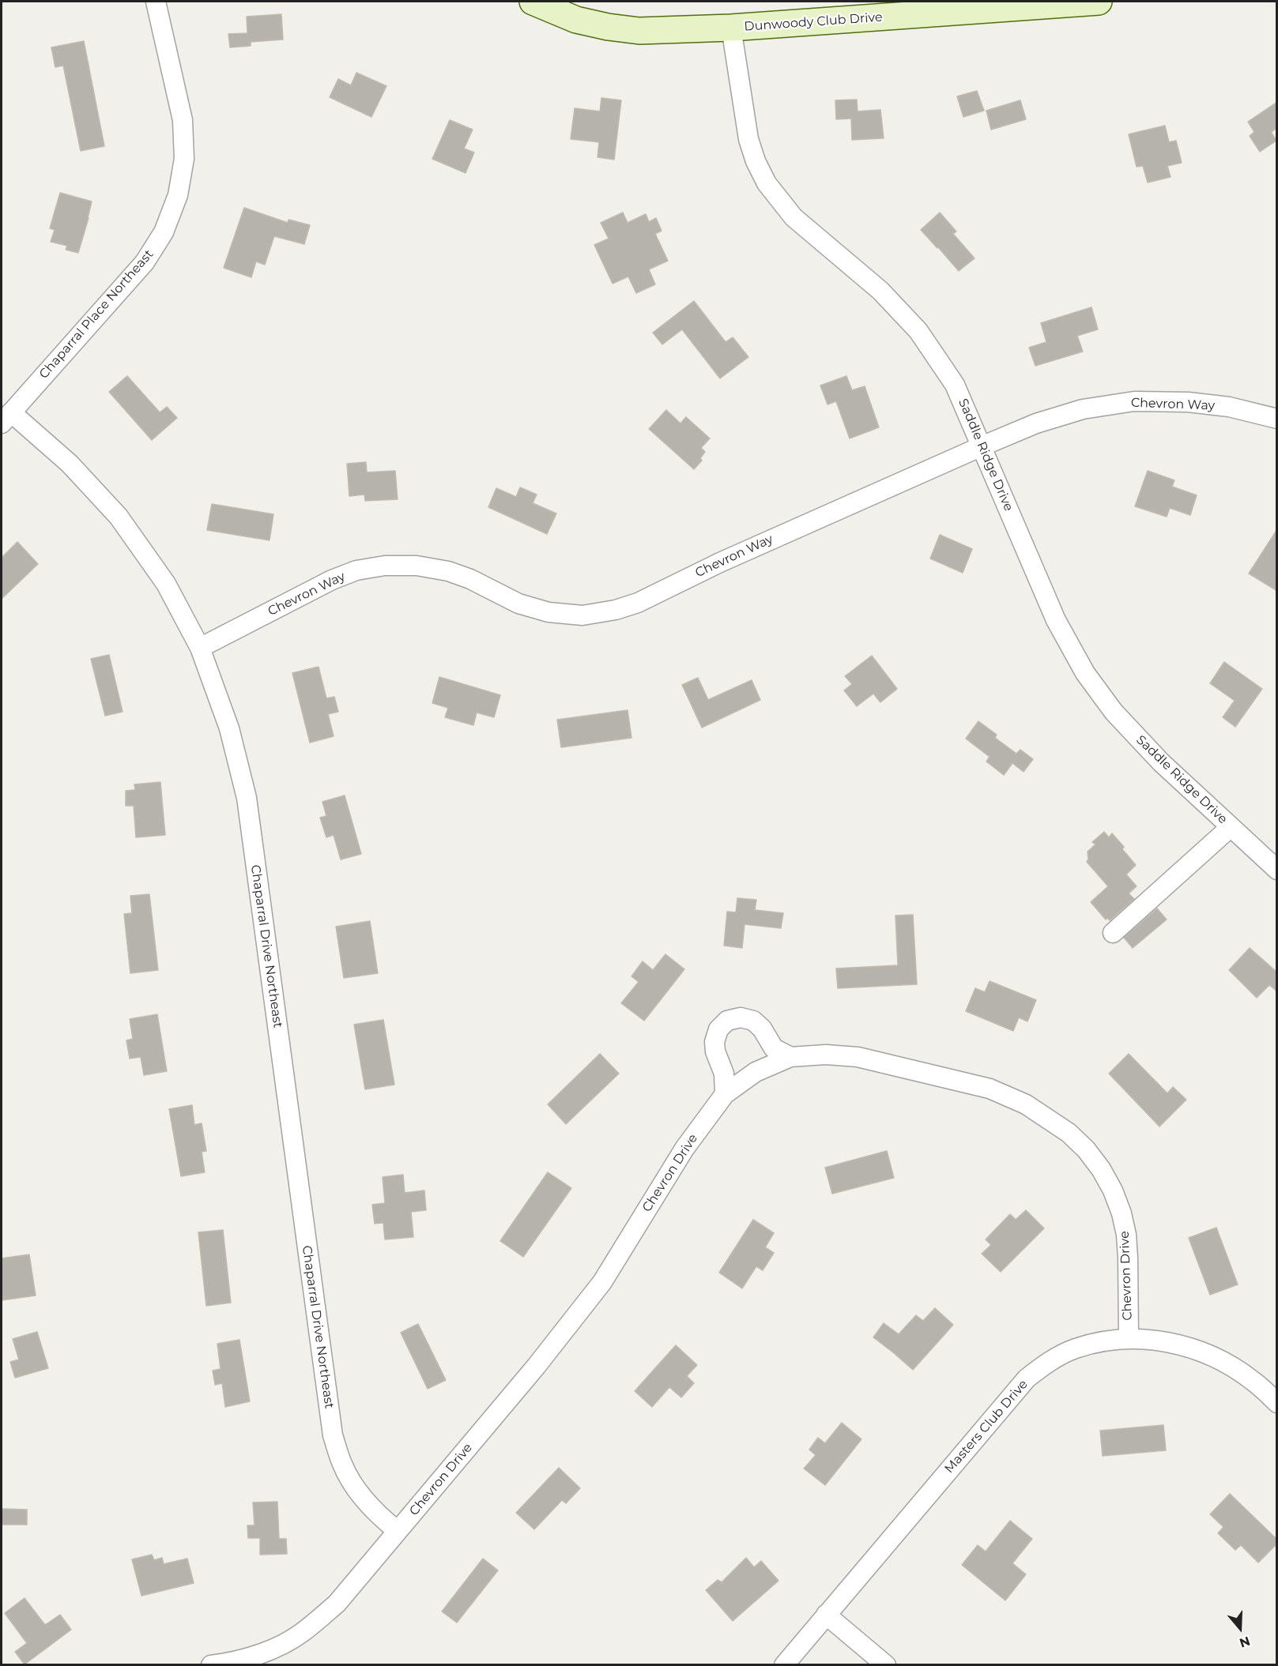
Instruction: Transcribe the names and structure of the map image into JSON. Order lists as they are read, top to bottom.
{
  "streets": {
    "street": [
      "Dunwoody Club Drive",
      "Chaparral Place Northeast",
      "Chevron Way",
      "Saddle Ridge Drive",
      "Chaparral Drive Northeast",
      "Chevron Drive",
      "Masters Club Drive"
    ]
  },
  "crossings": [
    ["Dunwoody Club Drive", "Saddle Ridge Drive"],
    ["Chaparral Place Northeast", "Chaparral Drive Northeast"],
    ["Chevron Way", "Saddle Ridge Drive"],
    ["Chevron Way", "Chaparral Drive Northeast"],
    ["Chaparral Drive Northeast", "Chevron Drive"],
    ["Chevron Drive", "Masters Club Drive"]
  ],
  "north": "bottom"
}
